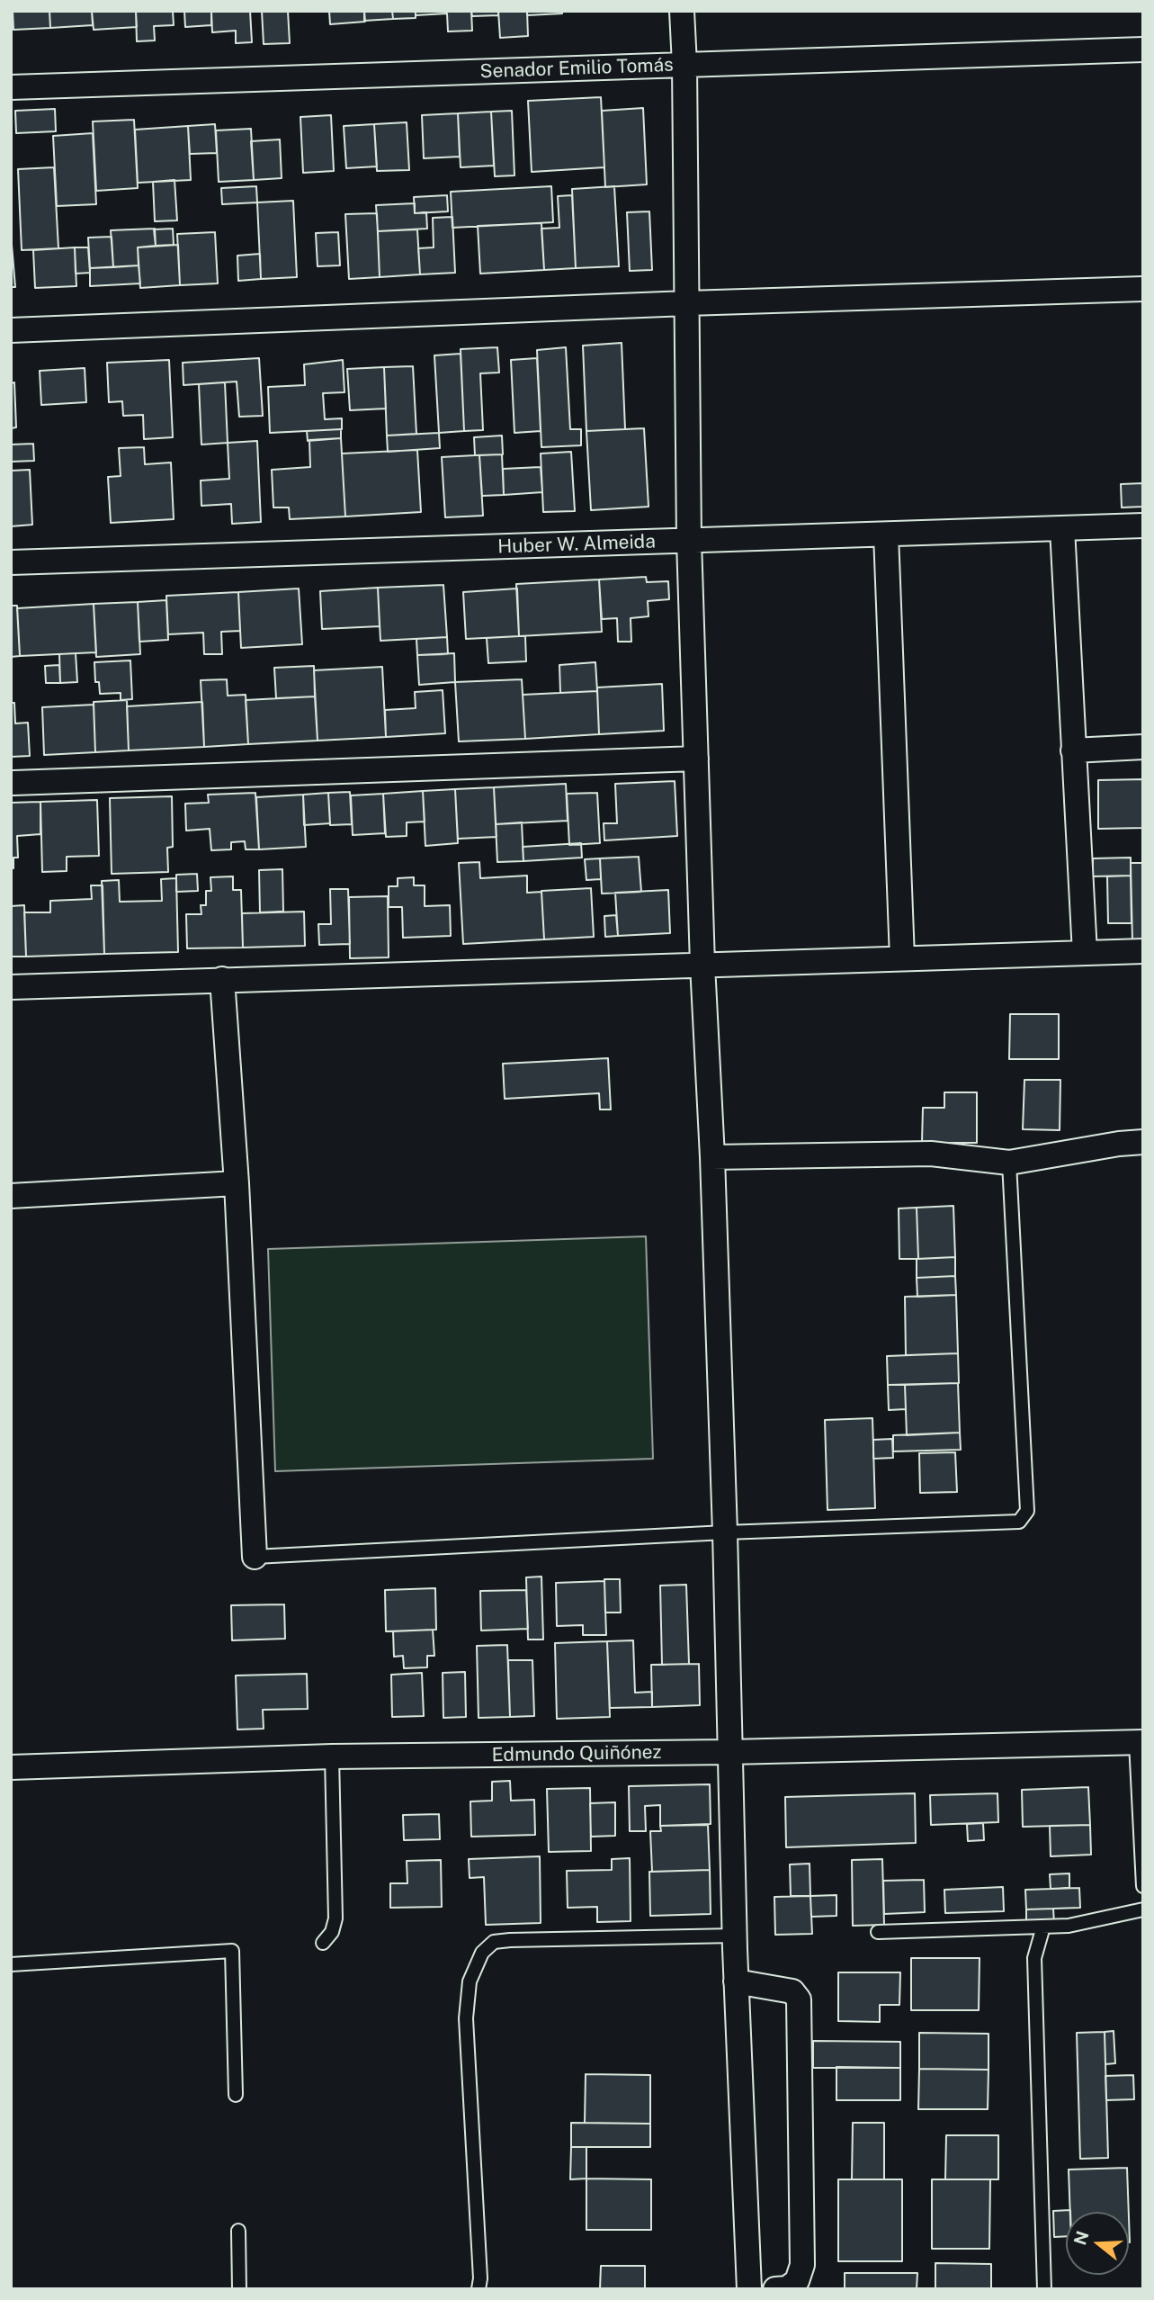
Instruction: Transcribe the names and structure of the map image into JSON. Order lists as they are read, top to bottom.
{
  "streets": {
    "street": ["Senador Emilio Tomás", "Huber W. Almeida", "Edmundo Quiñónez"]
  },
  "north": "left"
}
